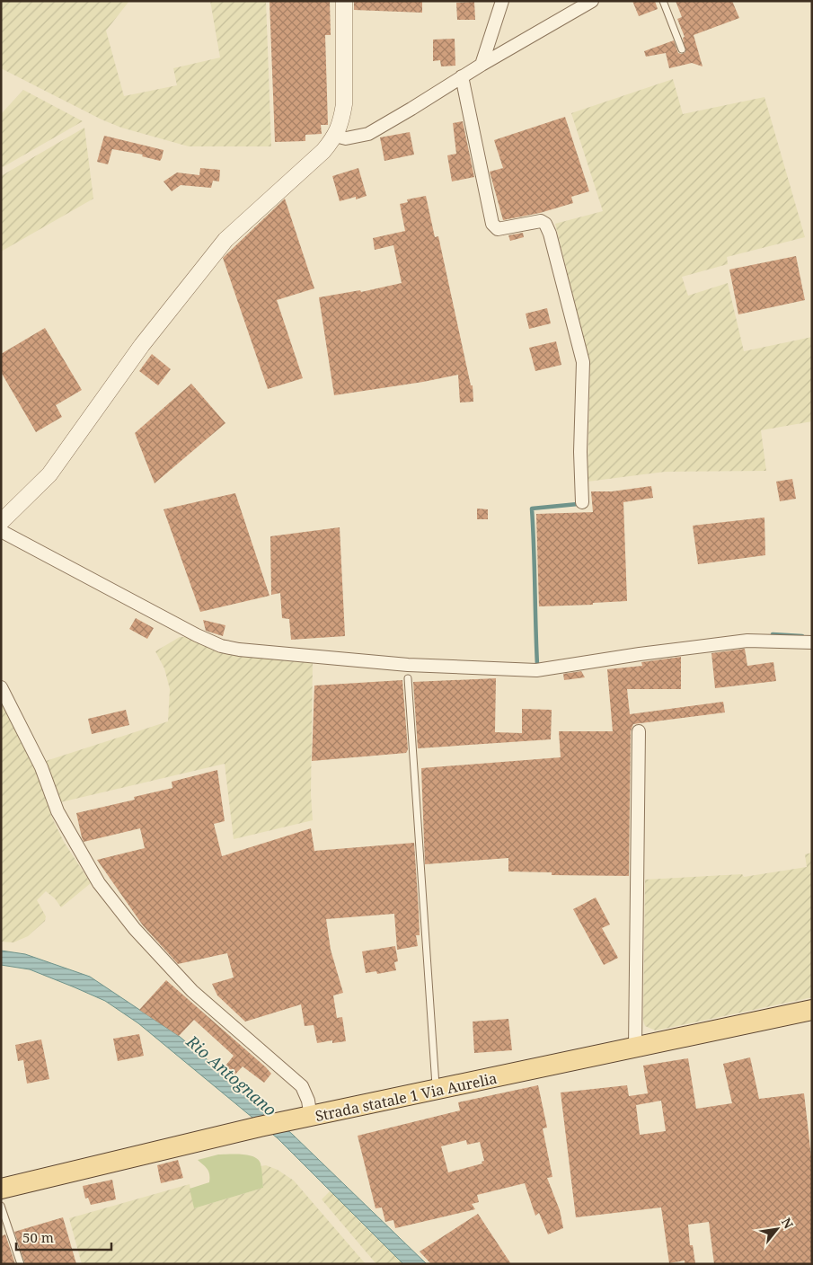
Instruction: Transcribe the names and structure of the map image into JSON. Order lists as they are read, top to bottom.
{
  "streets": {
    "main road": ["Strada statale 1 Via Aurelia"]
  },
  "water": ["Rio Antognano"],
  "scale_bar": "50 m",
  "north": "top right"
}
